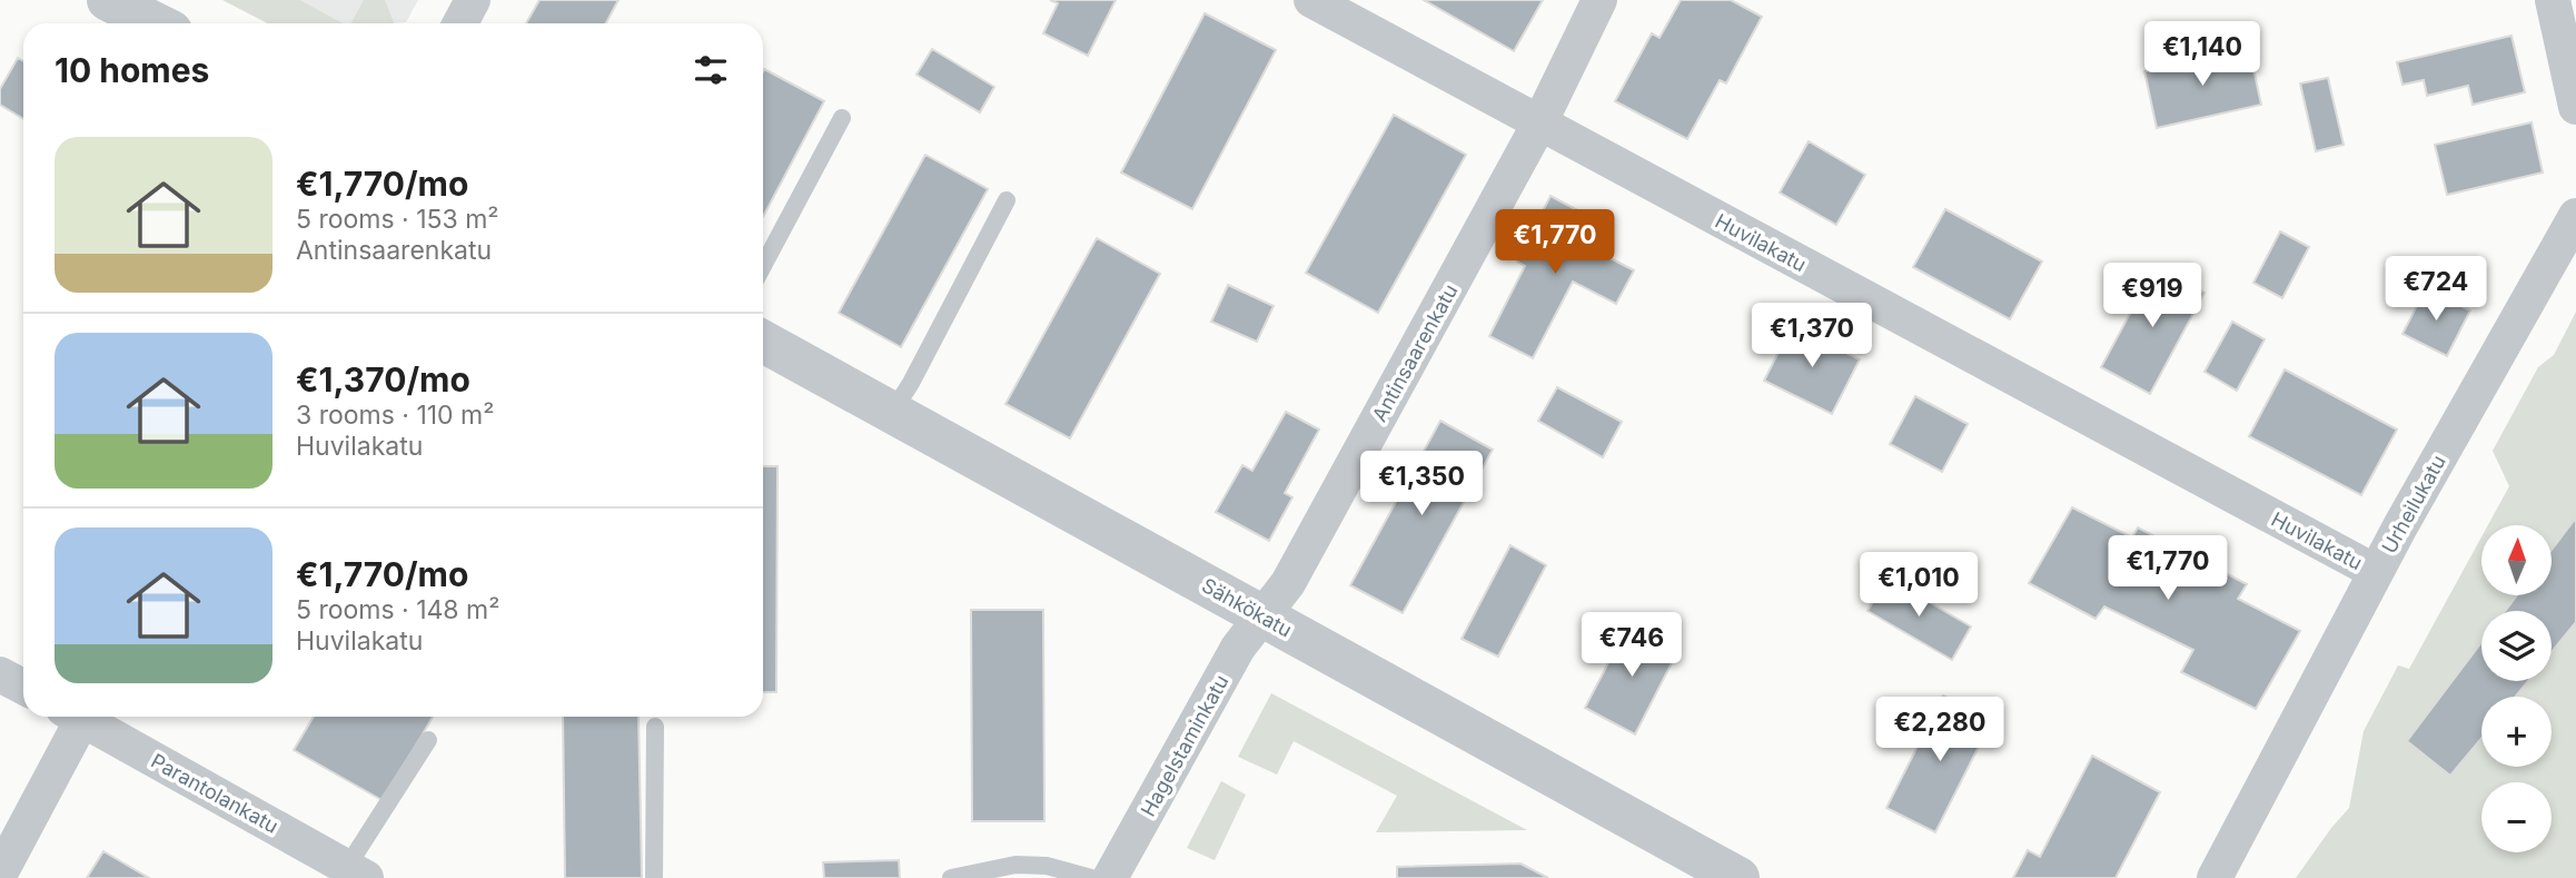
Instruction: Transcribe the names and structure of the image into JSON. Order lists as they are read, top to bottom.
{
  "streets": {
    "street": [
      "Huvilakatu",
      "Antinsaarenkatu",
      "Urheilukatu",
      "Sähkökatu",
      "Hagelstaminkatu",
      "Parantolankatu"
    ]
  },
  "crossings": [
    ["Huvilakatu", "Antinsaarenkatu"],
    ["Huvilakatu", "Urheilukatu"],
    ["Antinsaarenkatu", "Sähkökatu"],
    ["Antinsaarenkatu", "Hagelstaminkatu"],
    ["Sähkökatu", "Hagelstaminkatu"]
  ],
  "north": "top",
  "page": {
    "price": [
      "€1,140",
      "€1,770",
      "€724",
      "€919",
      "€1,370",
      "€1,350",
      "€1,770",
      "€1,010",
      "€746",
      "€2,280"
    ],
    "heading": "10 homes",
    "list": [
      {
        "name": "€1,770/mo",
        "note": "5 rooms · 153 m² · Antinsaarenkatu"
      },
      {
        "name": "€1,370/mo",
        "note": "3 rooms · 110 m² · Huvilakatu"
      },
      {
        "name": "€1,770/mo",
        "note": "5 rooms · 148 m² · Huvilakatu"
      }
    ],
    "map_buttons": ["+", "−"]
  }
}
